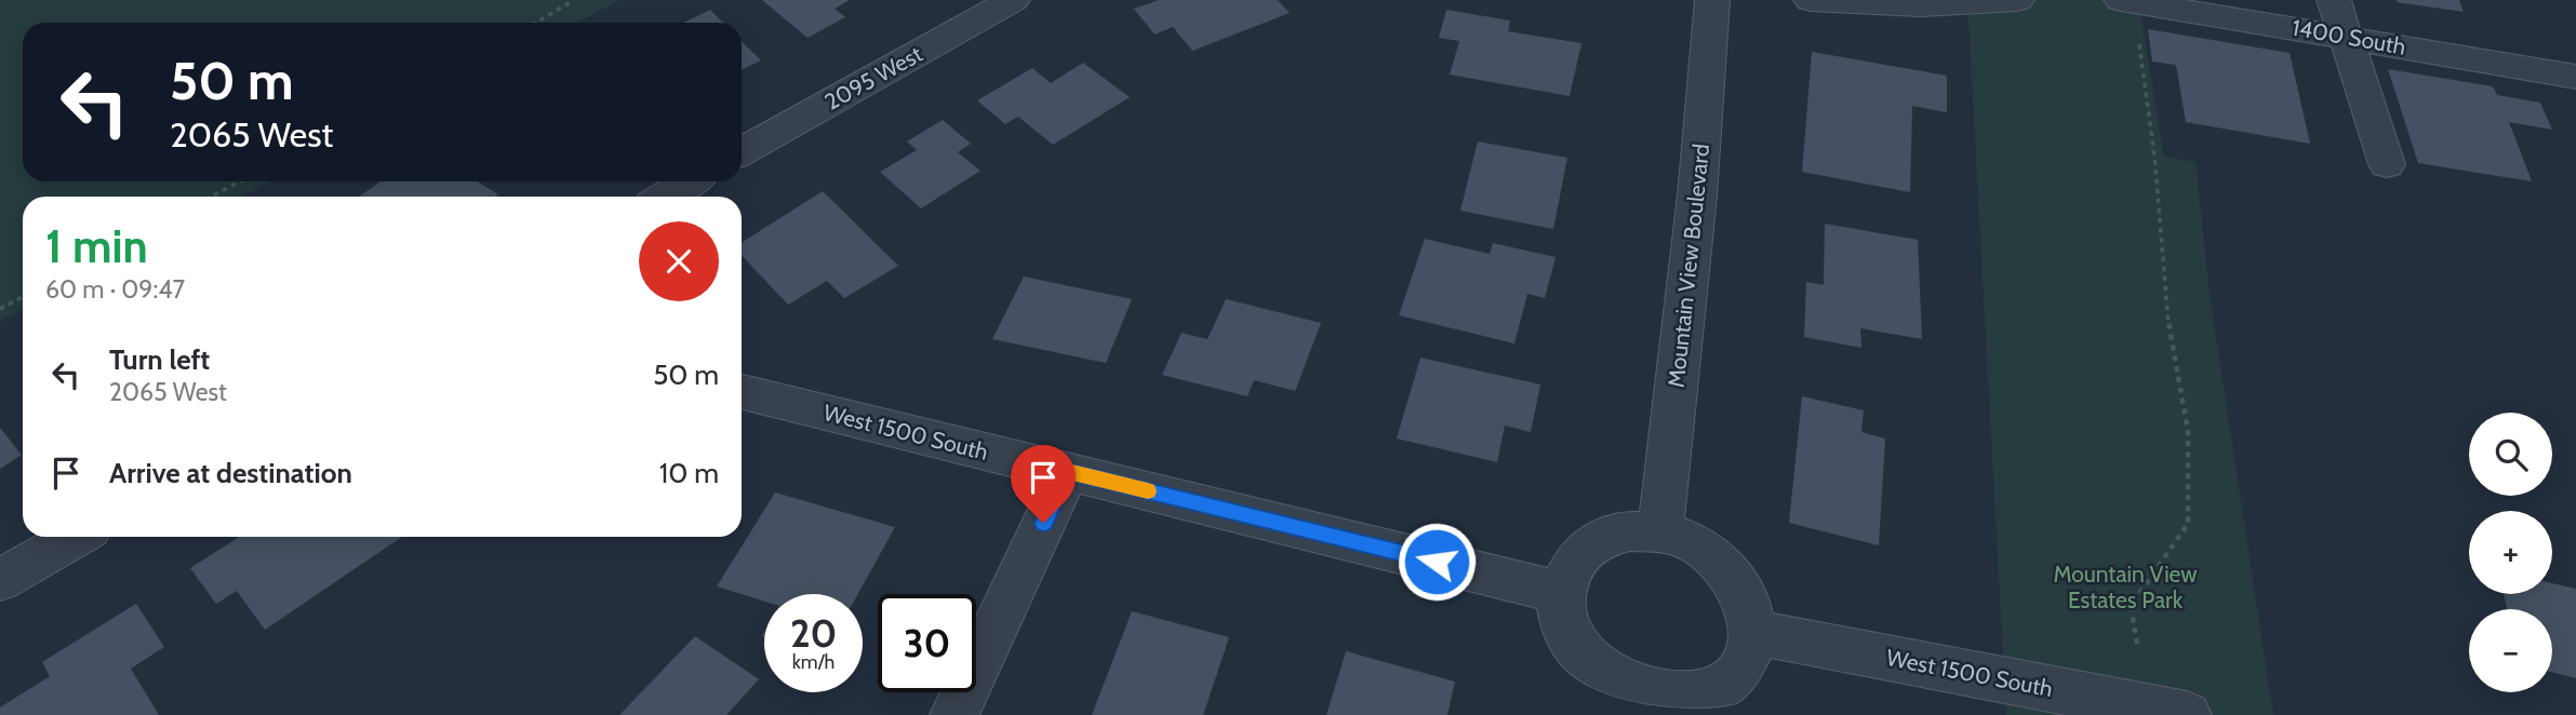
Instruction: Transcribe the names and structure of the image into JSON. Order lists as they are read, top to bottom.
{
  "streets": {
    "street": [
      "1400 South",
      "2095 West",
      "Mountain View Boulevard",
      "West 1500 South"
    ]
  },
  "crossings": [
    ["Mountain View Boulevard", "West 1500 South"]
  ],
  "parks": ["Mountain View Estates Park"],
  "page": {
    "turn": ["50 m", "2065 West"],
    "heading": ["1 min", "60 m · 09:47"],
    "list": [
      {
        "name": "Turn left",
        "note": "2065 West",
        "value": "50 m"
      },
      {
        "name": "Arrive at destination",
        "value": "10 m"
      }
    ],
    "map_buttons": ["+", "−"],
    "speed": "20 km/h",
    "limit": "30"
  }
}
